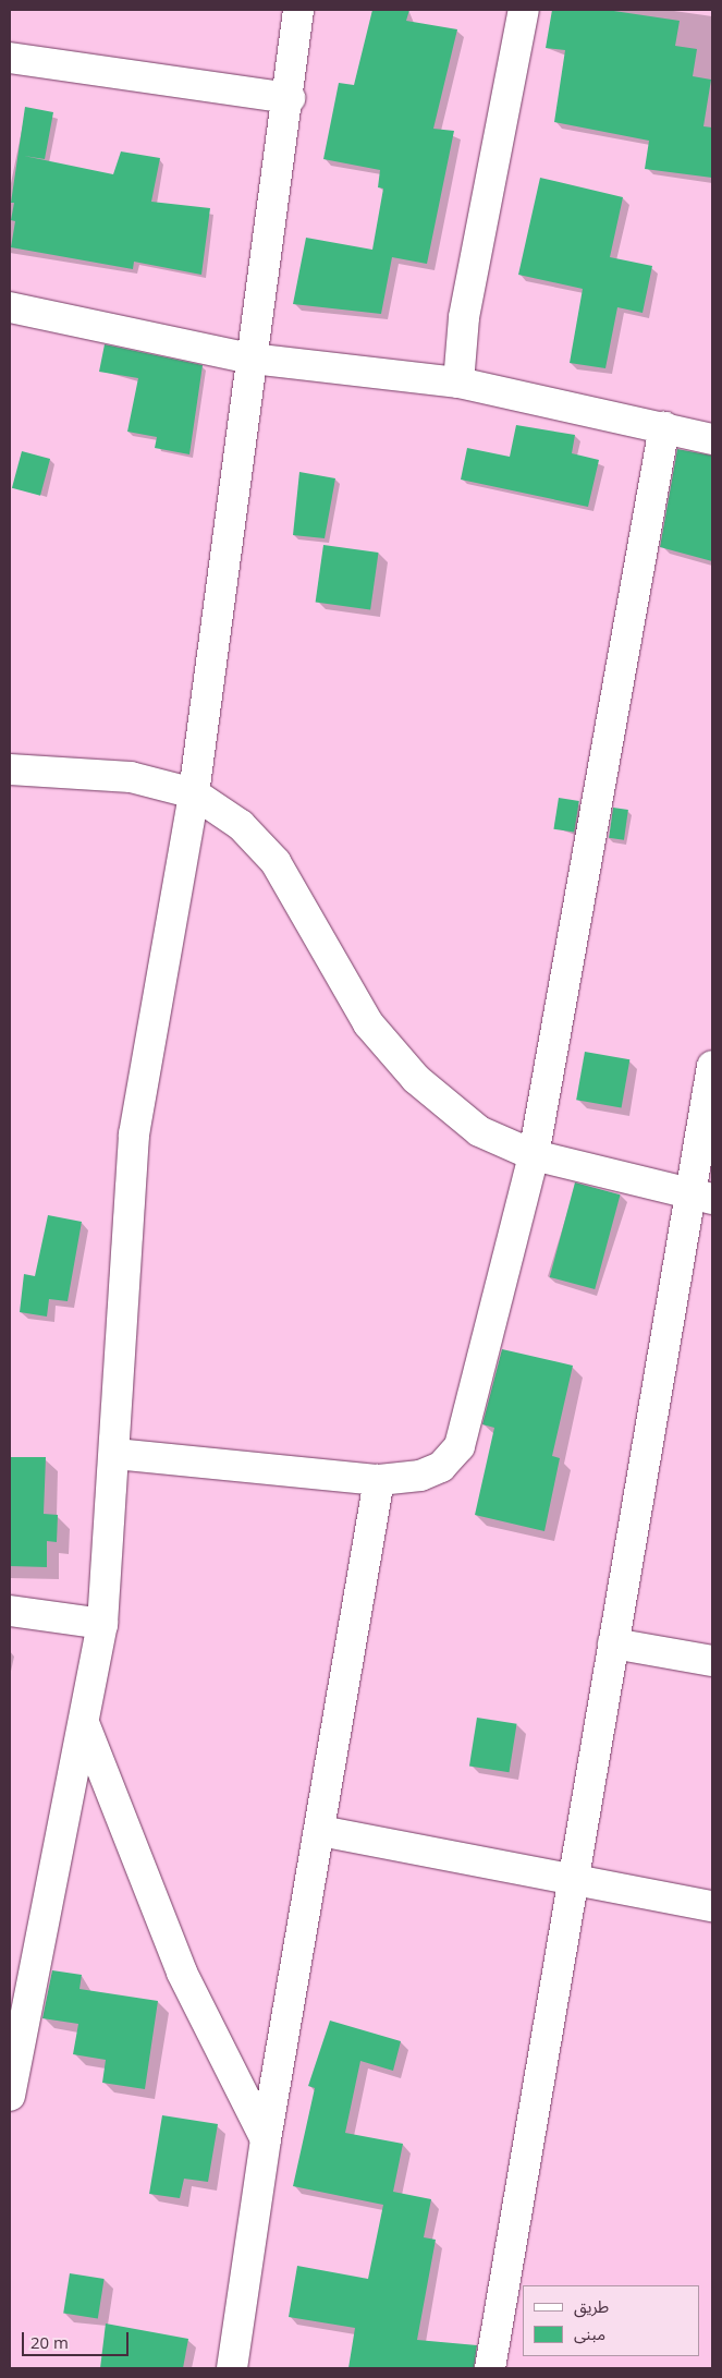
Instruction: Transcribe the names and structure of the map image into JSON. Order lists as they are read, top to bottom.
{
  "legend": ["طريق", "مبنى"],
  "scale_bar": "20 m"
}
